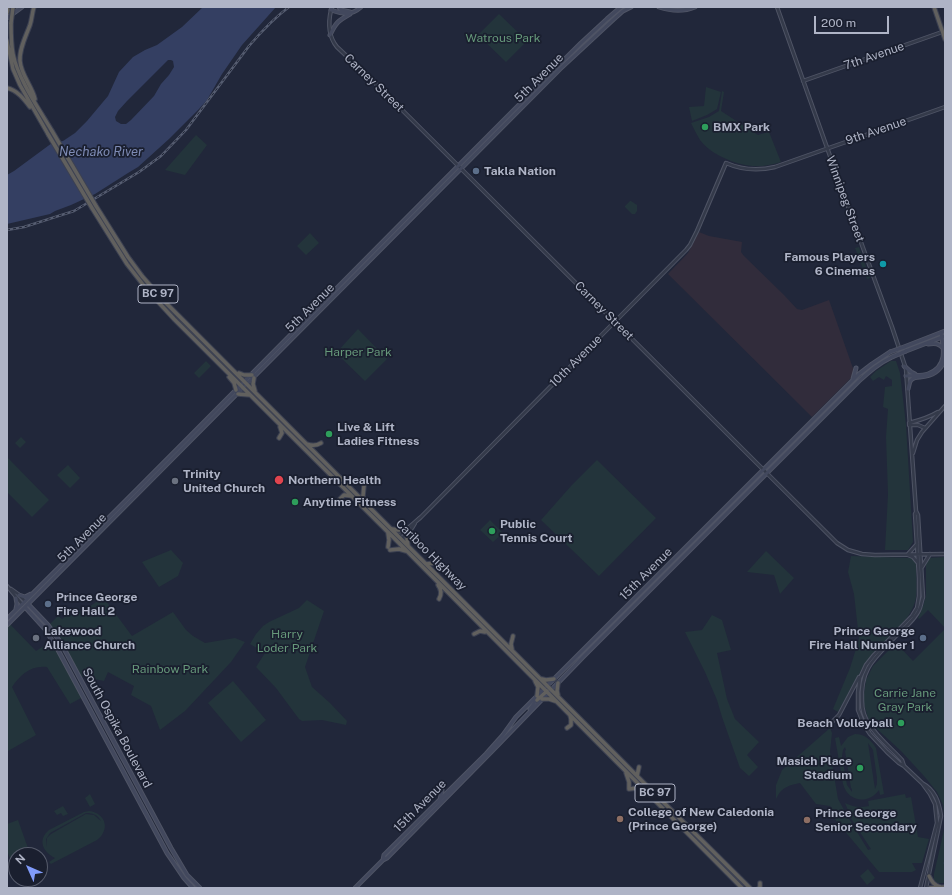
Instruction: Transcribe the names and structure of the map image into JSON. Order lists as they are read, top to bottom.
{
  "streets": {
    "highway": ["BC 97", "Cariboo Highway"],
    "main road": ["5th Avenue", "15th Avenue", "South Ospika Boulevard"],
    "street": [
      "7th Avenue",
      "Carney Street",
      "9th Avenue",
      "Winnipeg Street",
      "10th Avenue"
    ]
  },
  "crossings": [
    ["7th Avenue", "Winnipeg Street"],
    ["5th Avenue", "Carney Street"],
    ["5th Avenue", "Cariboo Highway"],
    ["5th Avenue", "South Ospika Boulevard"],
    ["Carney Street", "Winnipeg Street"],
    ["Carney Street", "10th Avenue"],
    ["Carney Street", "15th Avenue"],
    ["9th Avenue", "Winnipeg Street"],
    ["9th Avenue", "10th Avenue"],
    ["BC 97", "Cariboo Highway"],
    ["10th Avenue", "Cariboo Highway"],
    ["Cariboo Highway", "15th Avenue"]
  ],
  "water": ["Nechako River"],
  "parks": [
    "Watrous Park",
    "Harper Park",
    "Harry Loder Park",
    "Rainbow Park",
    "Carrie Jane Gray Park"
  ],
  "places": [
    "BMX Park",
    "Takla Nation",
    "Famous Players 6 Cinemas",
    "Live & Lift Ladies Fitness",
    "Northern Health",
    "Trinity United Church",
    "Anytime Fitness",
    "Public Tennis Court",
    "Prince George Fire Hall 2",
    "Lakewood Alliance Church",
    "Prince George Fire Hall Number 1",
    "Beach Volleyball",
    "Masich Place Stadium",
    "College of New Caledonia (Prince George)",
    "Prince George Senior Secondary"
  ],
  "scale_bar": "200 m",
  "north": "top left"
}
